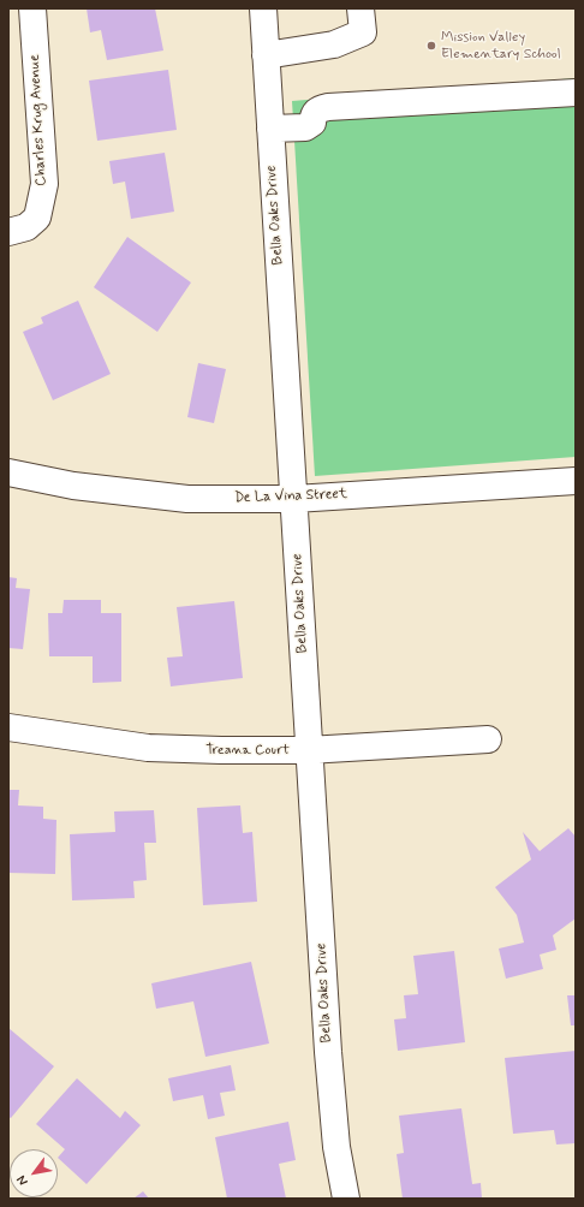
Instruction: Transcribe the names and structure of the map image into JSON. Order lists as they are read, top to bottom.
{
  "streets": {
    "street": [
      "Charles Krug Avenue",
      "Bella Oaks Drive",
      "De La Vina Street",
      "Treana Court"
    ]
  },
  "crossings": [
    ["Bella Oaks Drive", "De La Vina Street"],
    ["Bella Oaks Drive", "Treana Court"]
  ],
  "places": ["Mission Valley Elementary School"],
  "north": "bottom left"
}
